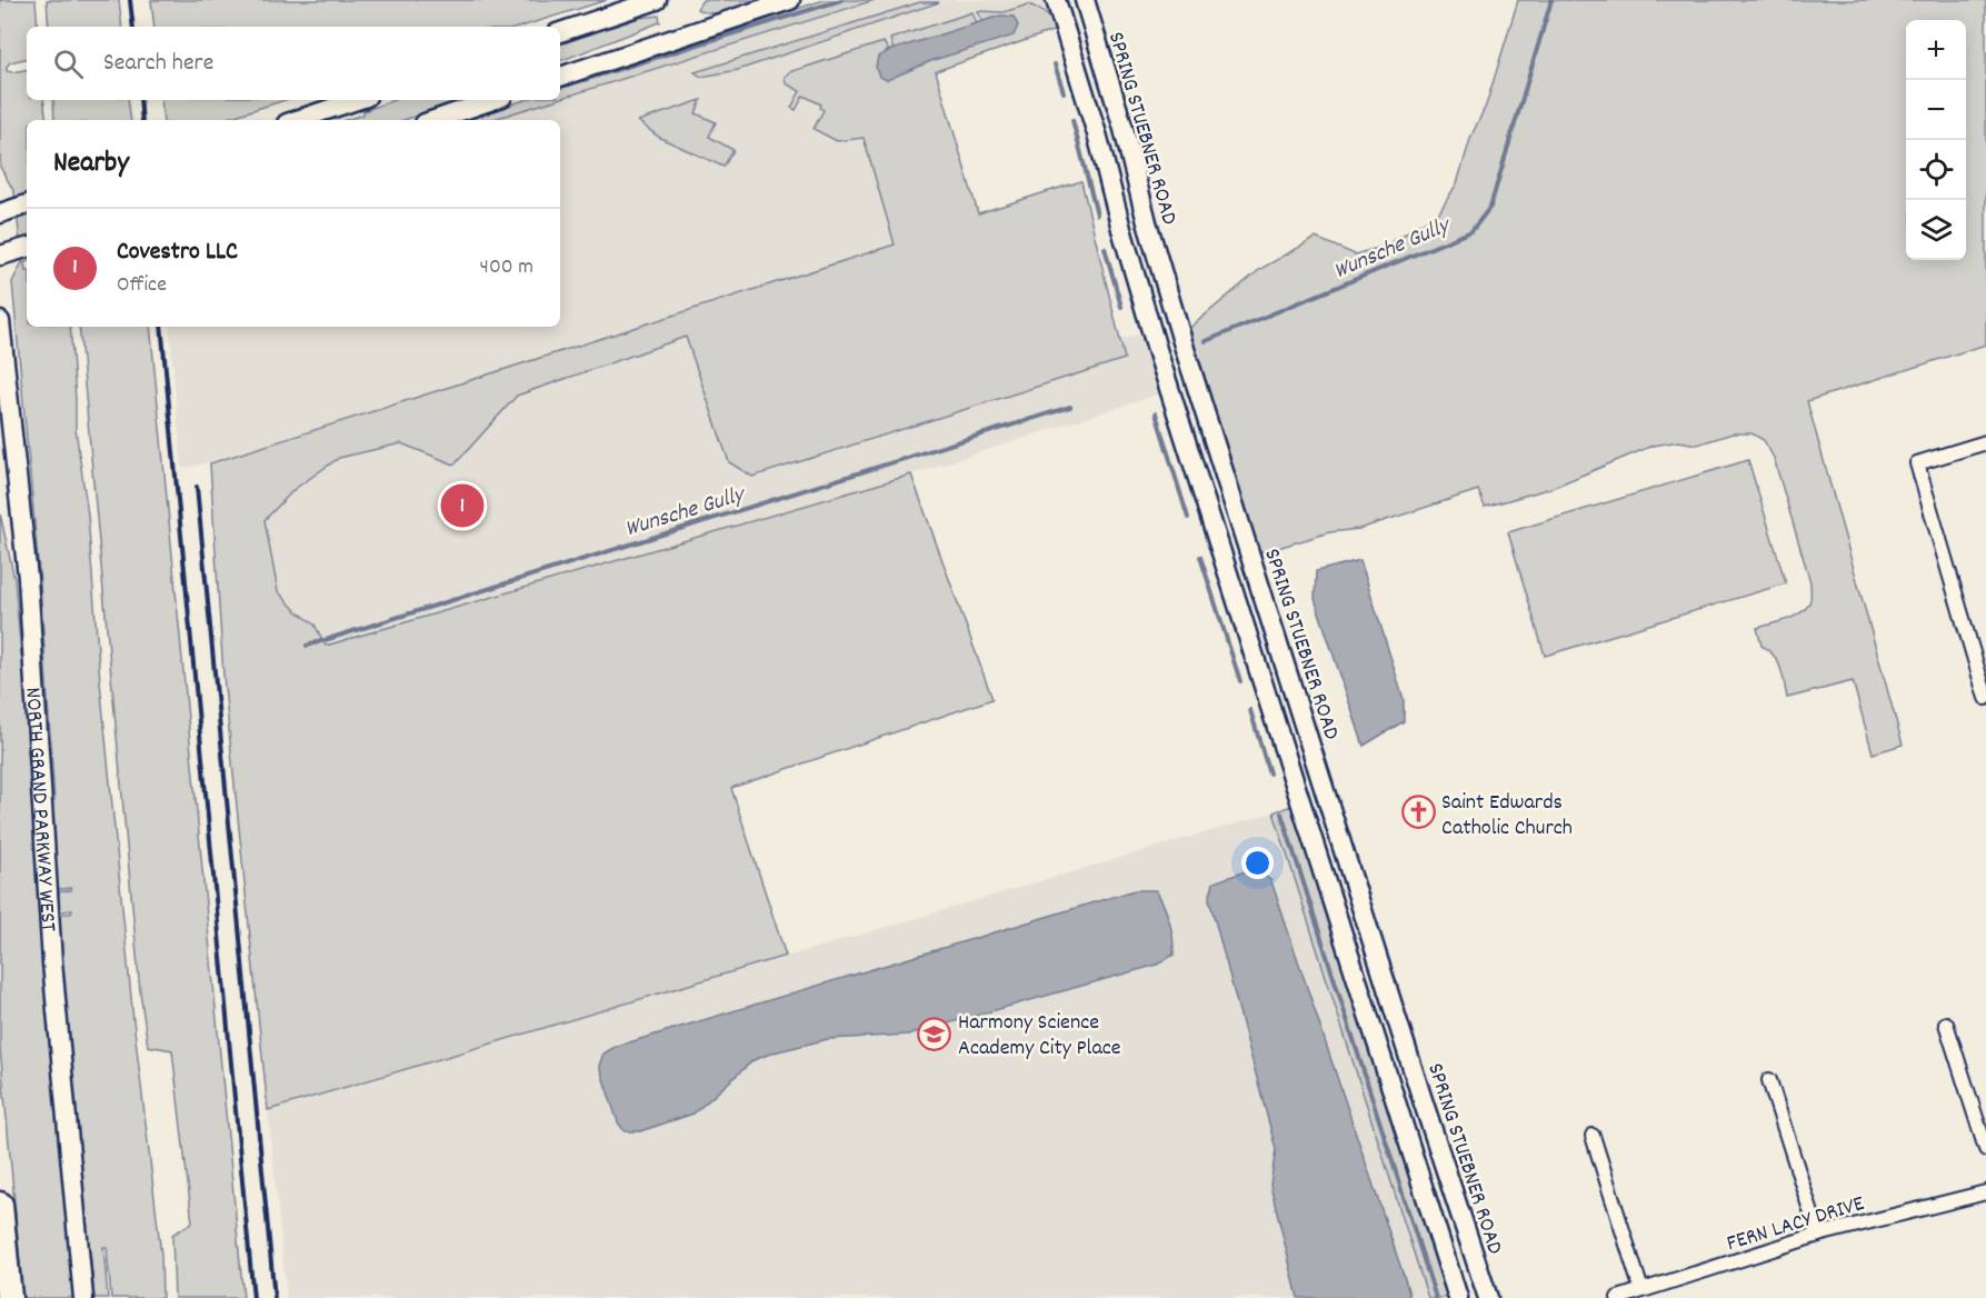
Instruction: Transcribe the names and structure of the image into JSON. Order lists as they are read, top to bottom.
{
  "streets": {
    "main road": ["SPRING STUEBNER ROAD", "NORTH GRAND PARKWAY WEST"],
    "street": ["FERN LACY DRIVE"]
  },
  "water": ["Wunsche Gully"],
  "places": {
    "church": ["Saint Edwards Catholic Church"],
    "school or university": ["Harmony Science Academy City Place"]
  },
  "page": {
    "map_buttons": ["+", "−"],
    "search": "Search here",
    "heading": "Nearby",
    "list": [
      {
        "mark": "1",
        "name": "Covestro LLC",
        "note": "Office",
        "value": "400 m"
      }
    ],
    "pins": "1"
  }
}
